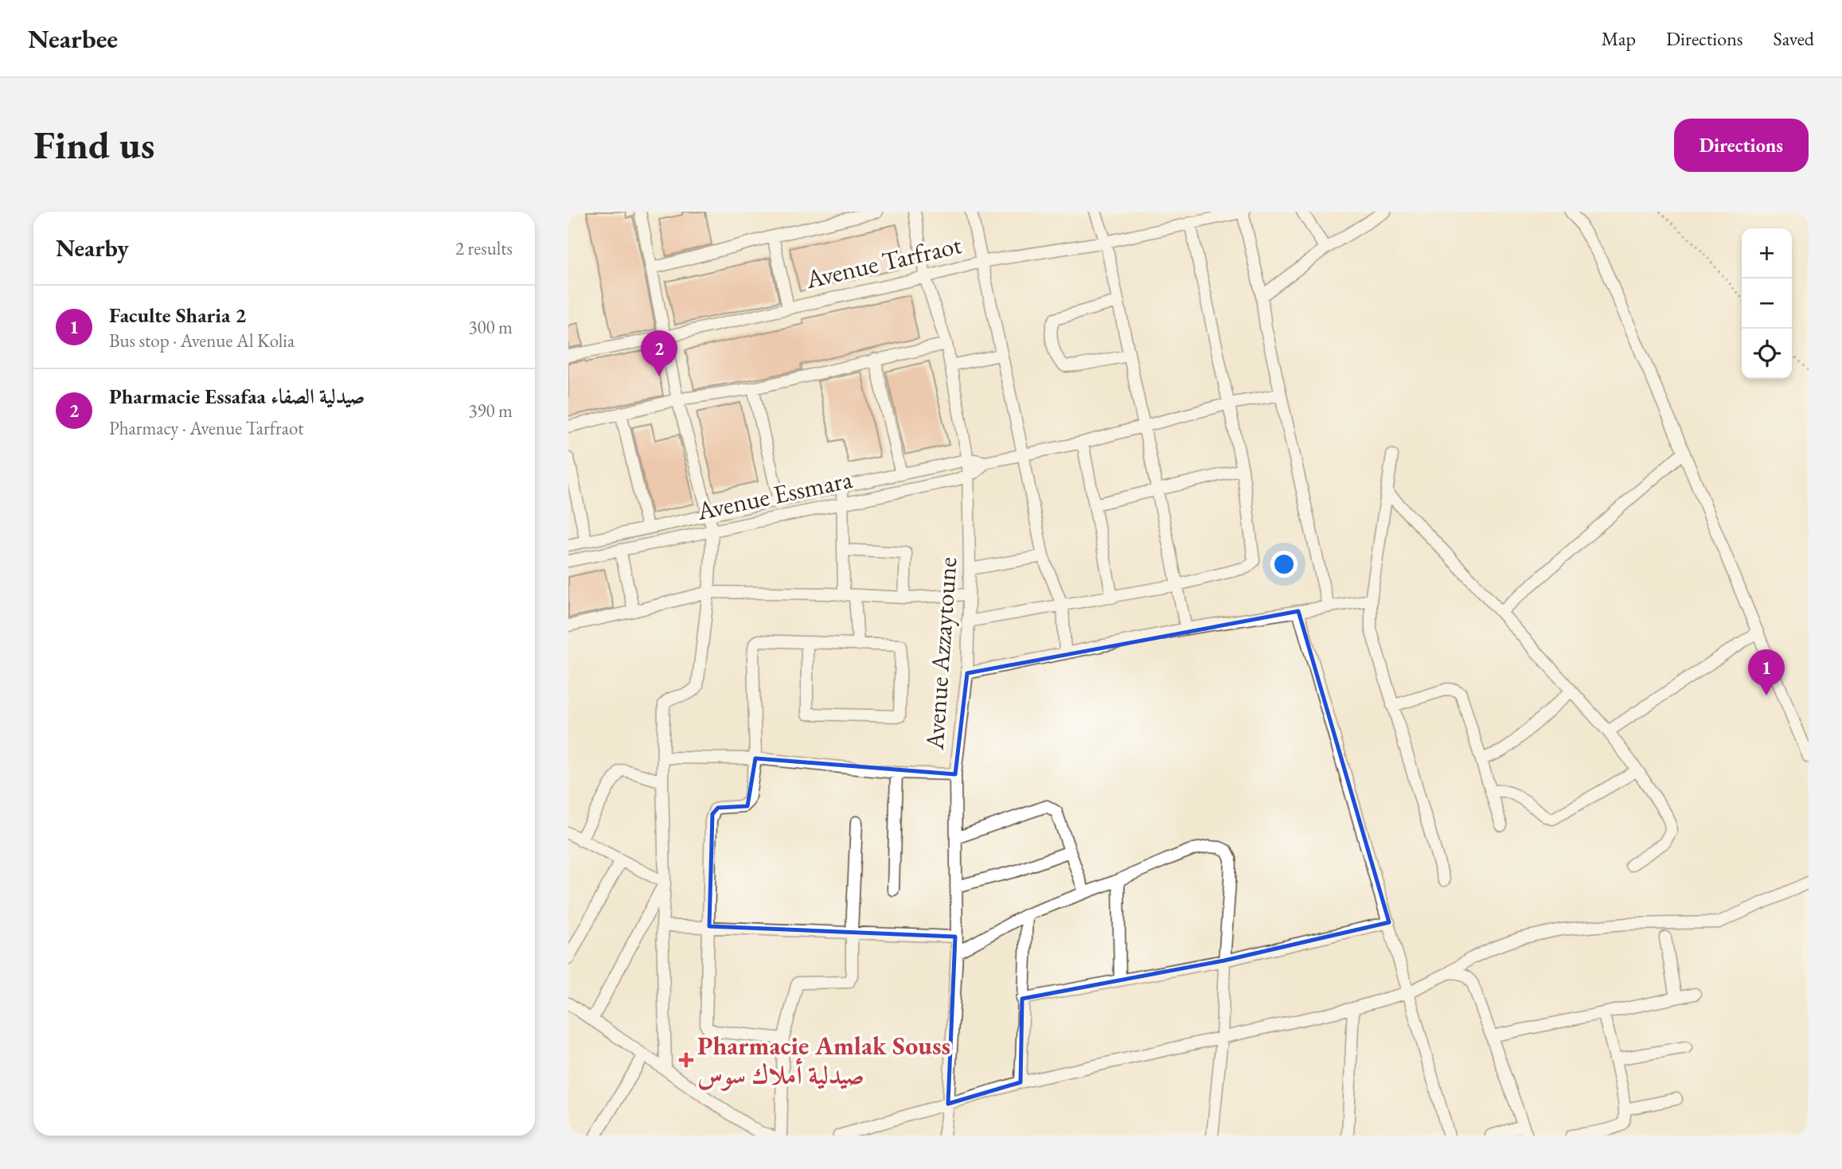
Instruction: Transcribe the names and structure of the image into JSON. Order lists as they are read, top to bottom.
{
  "streets": {
    "street": ["Avenue Tarfraot", "Avenue Essmara", "Avenue Azzaytoune"]
  },
  "crossings": [
    ["Avenue Tarfraot", "Avenue Azzaytoune"],
    ["Avenue Essmara", "Avenue Azzaytoune"]
  ],
  "places": {
    "health": ["Pharmacie Amlak Souss صيدلية أملاك سوس"]
  },
  "page": {
    "header": "Nearbee",
    "nav": ["Map", "Directions", "Saved"],
    "buttons": "Directions",
    "title": "Find us",
    "heading": ["Nearby", "2 results"],
    "map_buttons": ["+", "−"],
    "list": [
      {
        "mark": "1",
        "name": "Faculte Sharia 2",
        "note": "Bus stop · Avenue Al Kolia",
        "value": "300 m"
      },
      {
        "mark": "2",
        "name": "Pharmacie Essafaa صيدلية الصفاء",
        "note": "Pharmacy · Avenue Tarfraot",
        "value": "390 m"
      }
    ],
    "pins": ["2", "1"]
  }
}
